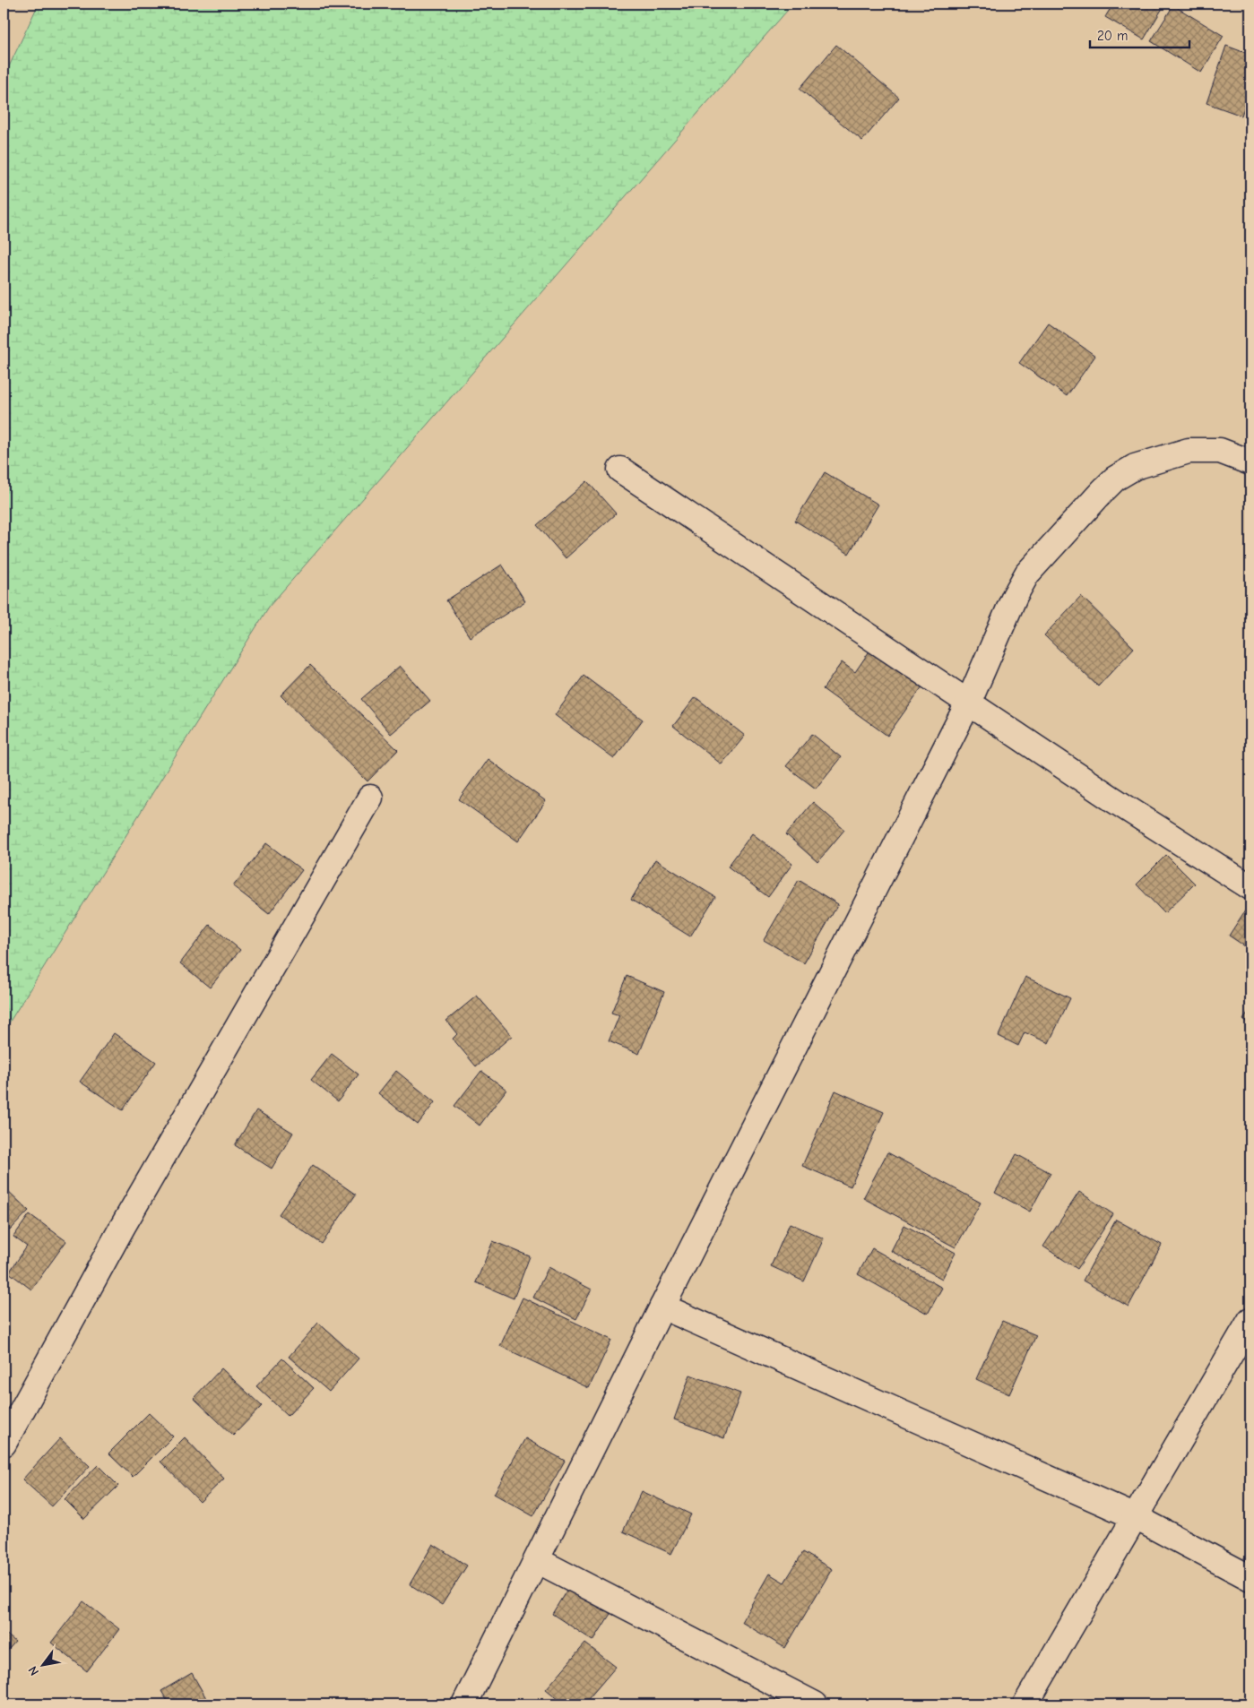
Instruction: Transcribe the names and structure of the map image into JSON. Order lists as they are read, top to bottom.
{
  "scale_bar": "20 m",
  "north": "bottom left"
}
